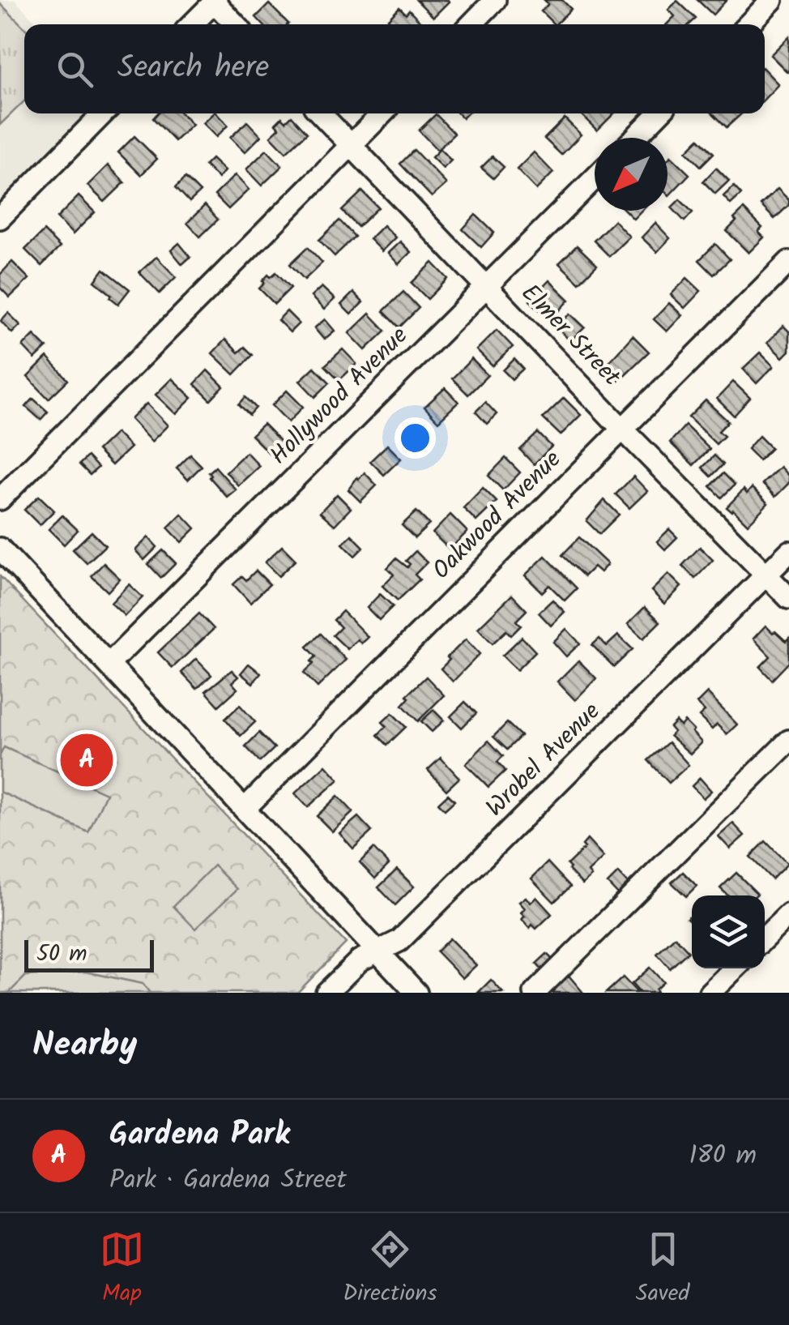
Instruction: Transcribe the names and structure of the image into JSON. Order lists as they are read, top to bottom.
{
  "streets": {
    "street": [
      "Elmer Street",
      "Hollywood Avenue",
      "Oakwood Avenue",
      "Wrobel Avenue"
    ]
  },
  "crossings": [
    ["Elmer Street", "Hollywood Avenue"],
    ["Elmer Street", "Oakwood Avenue"],
    ["Elmer Street", "Wrobel Avenue"]
  ],
  "scale_bar": "50 m",
  "north": "bottom left",
  "page": {
    "search": "Search here",
    "pins": "A",
    "scale": "50 m",
    "heading": "Nearby",
    "list": [
      {
        "mark": "A",
        "name": "Gardena Park",
        "note": "Park · Gardena Street",
        "value": "180 m"
      }
    ],
    "nav": ["Map", "Directions", "Saved"]
  }
}
